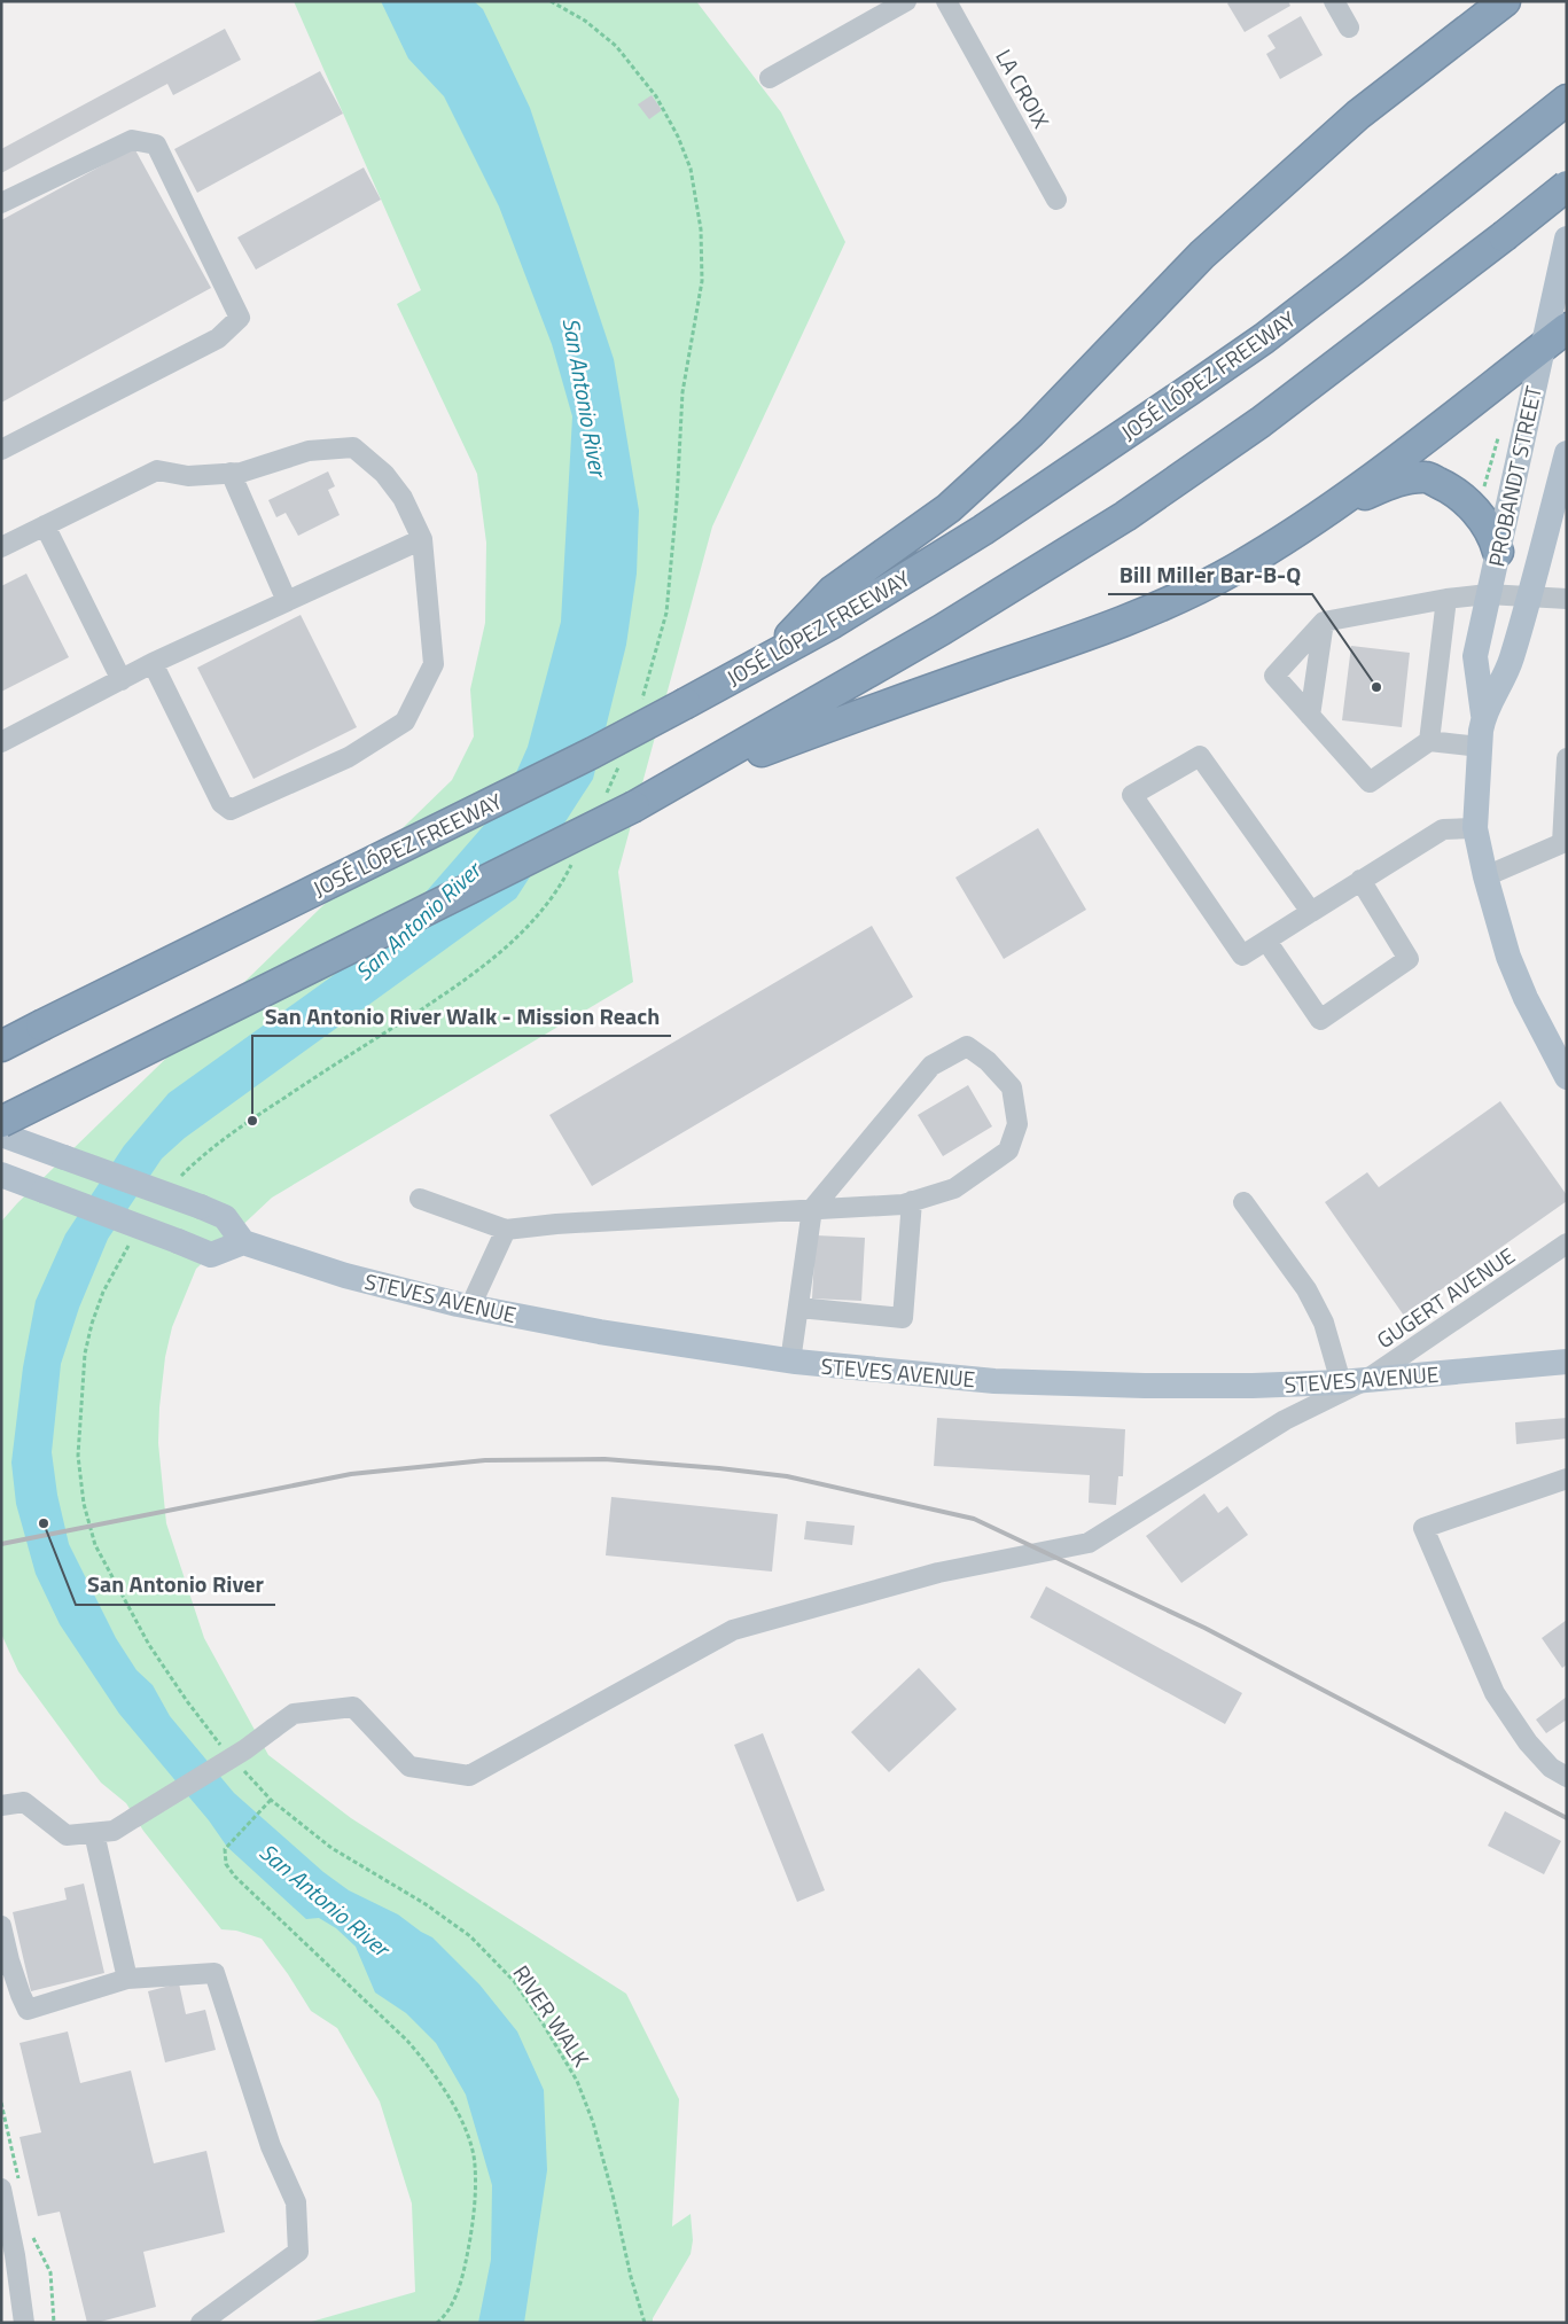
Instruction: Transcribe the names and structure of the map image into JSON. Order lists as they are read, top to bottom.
{
  "streets": {
    "highway": ["JOSÉ LÓPEZ FREEWAY"],
    "main road": ["PROBANDT STREET", "STEVES AVENUE"],
    "street": ["LA CROIX", "GUGERT AVENUE"],
    "path": ["RIVER WALK"]
  },
  "crossings": [
    ["STEVES AVENUE", "GUGERT AVENUE"]
  ],
  "water": ["San Antonio River"],
  "places": ["Bill Miller Bar-B-Q", "San Antonio River Walk - Mission Reach", "San Antonio River"]
}
